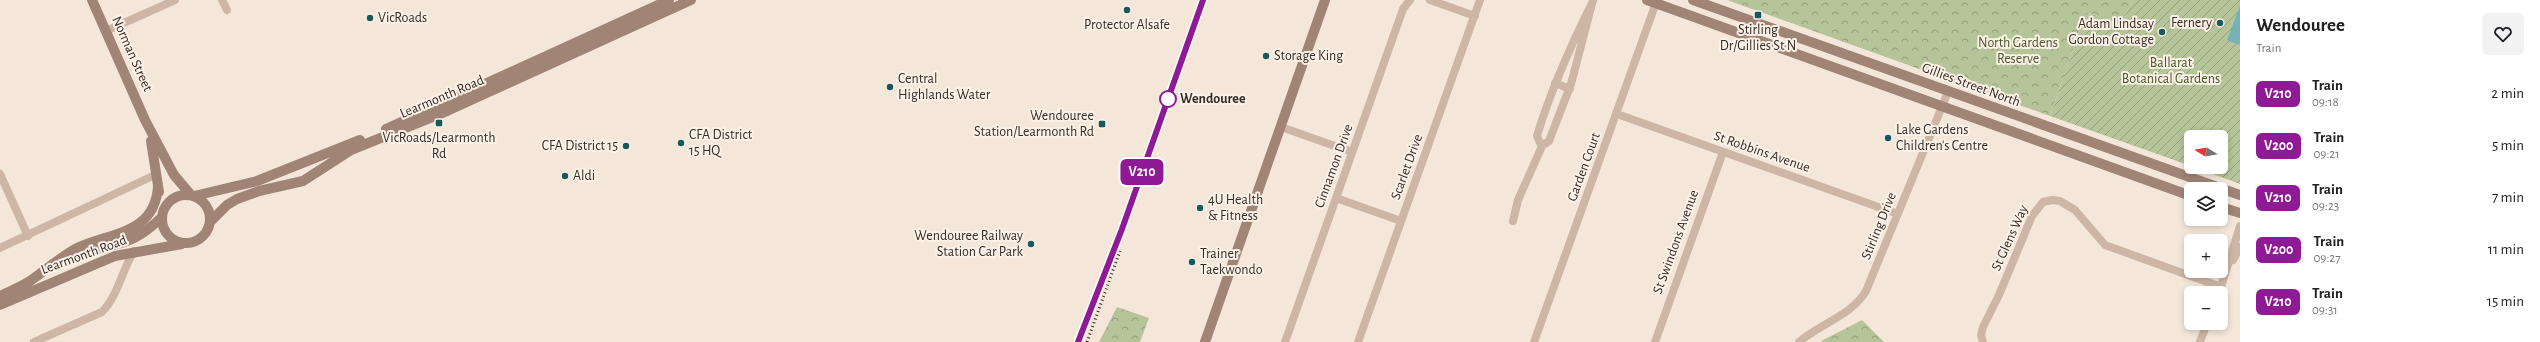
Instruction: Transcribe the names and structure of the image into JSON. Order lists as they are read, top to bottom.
{
  "streets": {
    "main road": ["Norman Street", "Gillies Street North", "Learmonth Road"],
    "street": [
      "St Robbins Avenue",
      "Cinnamon Drive",
      "Scarlet Drive",
      "Garden Court",
      "Stirling Drive",
      "St Glens Way",
      "St Swindons Avenue"
    ]
  },
  "crossings": [
    ["Norman Street", "Learmonth Road"],
    ["Gillies Street North", "Stirling Drive"],
    ["St Robbins Avenue", "Garden Court"],
    ["St Robbins Avenue", "Stirling Drive"],
    ["St Robbins Avenue", "St Swindons Avenue"]
  ],
  "parks": ["North Gardens Reserve", "Ballarat Botanical Gardens"],
  "places": {
    "other": [
      "Protector Alsafe",
      "VicRoads",
      "Fernery",
      "Adam Lindsay Gordon Cottage",
      "Storage King",
      "Central Highlands Water",
      "Wendouree",
      "Lake Gardens Children's Centre",
      "CFA District 15 HQ",
      "CFA District 15",
      "Aldi",
      "4U Health & Fitness",
      "Wendouree Railway Station Car Park",
      "Trainer Taekwondo"
    ],
    "transit": ["Stirling Dr/Gillies St N", "VicRoads/Learmonth Rd", "Wendouree Station/Learmonth Rd"]
  },
  "north": "left",
  "page": {
    "on_map": "V210",
    "heading": ["Wendouree", "Train"],
    "list": [
      {
        "mark": "V210",
        "name": "Train",
        "note": "09:18",
        "value": "2 min"
      },
      {
        "mark": "V200",
        "name": "Train",
        "note": "09:21",
        "value": "5 min"
      },
      {
        "mark": "V210",
        "name": "Train",
        "note": "09:23",
        "value": "7 min"
      },
      {
        "mark": "V200",
        "name": "Train",
        "note": "09:27",
        "value": "11 min"
      },
      {
        "mark": "V210",
        "name": "Train",
        "note": "09:31",
        "value": "15 min"
      }
    ],
    "map_buttons": ["+", "−"]
  }
}
